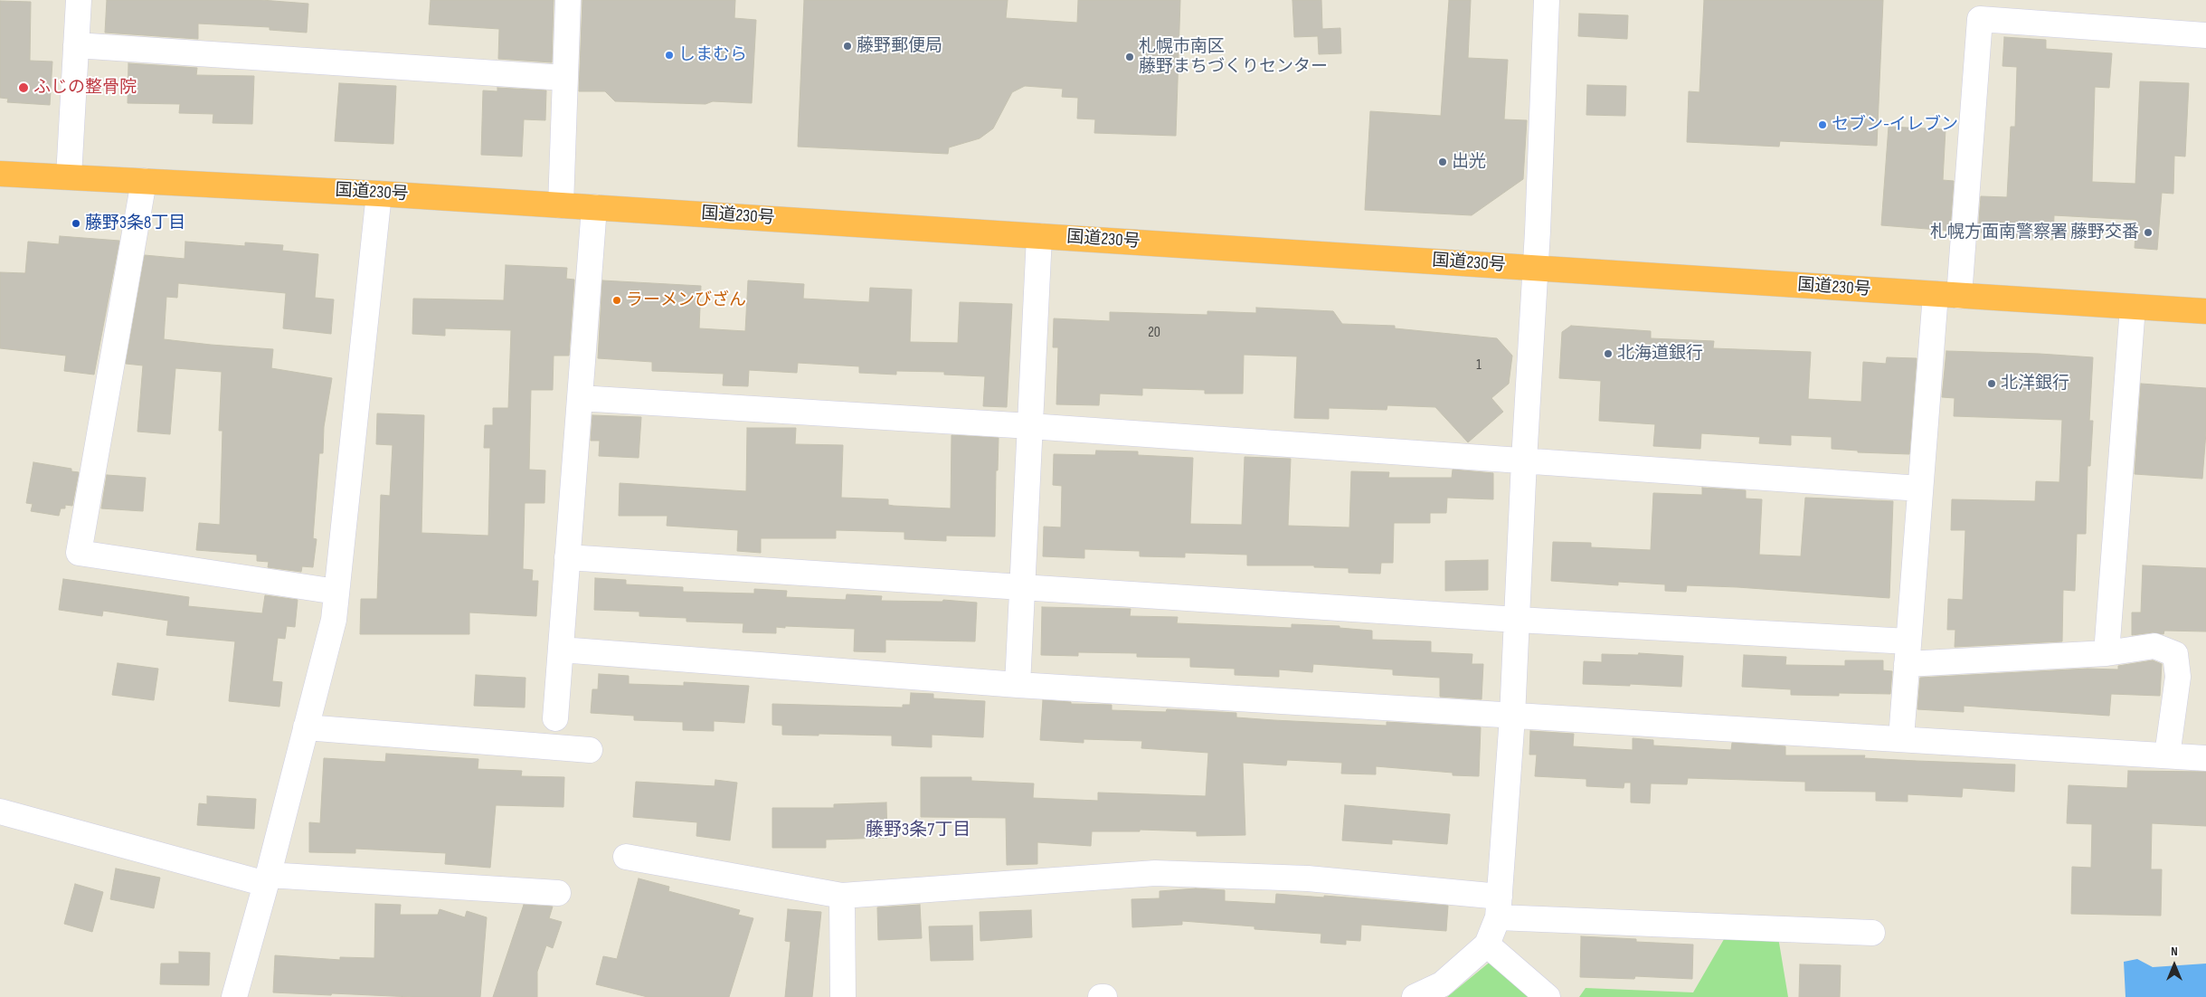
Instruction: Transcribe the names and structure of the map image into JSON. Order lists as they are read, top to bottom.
{
  "streets": {
    "highway": ["国道230号"]
  },
  "districts": ["藤野3条7丁目"],
  "places": [
    "藤野郵便局",
    "しまむら",
    "札幌市南区 藤野まちづくりセンター",
    "ふじの整骨院",
    "セブン-イレブン",
    "出光",
    "藤野3条8丁目",
    "札幌方面南警察署 藤野交番",
    "ラーメンびざん",
    "北海道銀行",
    "北洋銀行"
  ],
  "house_numbers": ["20", "1"],
  "north": "top"
}
